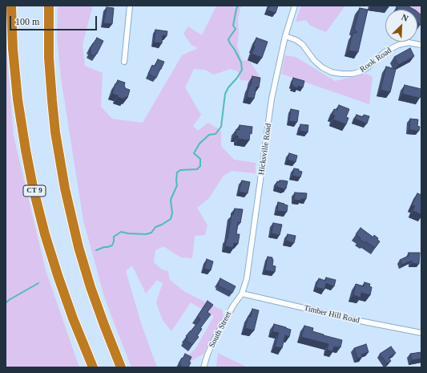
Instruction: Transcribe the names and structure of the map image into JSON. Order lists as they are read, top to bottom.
{
  "streets": {
    "highway": ["CT 9"],
    "street": [
      "Rook Road",
      "Hicksville Road",
      "Timber Hill Road",
      "South Street"
    ]
  },
  "crossings": [
    ["Rook Road", "Hicksville Road"],
    ["Hicksville Road", "Timber Hill Road"],
    ["Hicksville Road", "South Street"],
    ["Timber Hill Road", "South Street"]
  ],
  "scale_bar": "100 m",
  "north": "top right"
}
